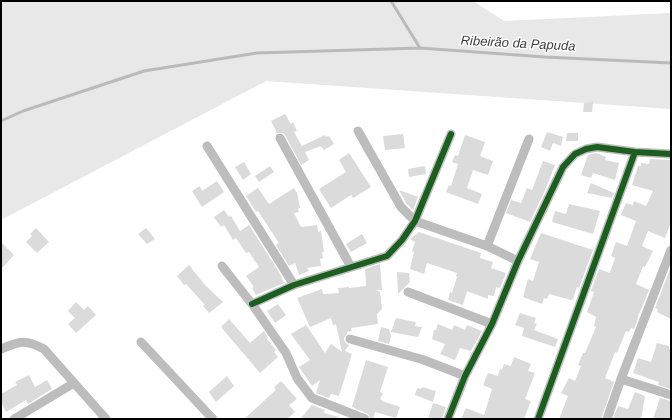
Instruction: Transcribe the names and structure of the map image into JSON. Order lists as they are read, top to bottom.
{
  "water": ["Ribeirão da Papuda"]
}
